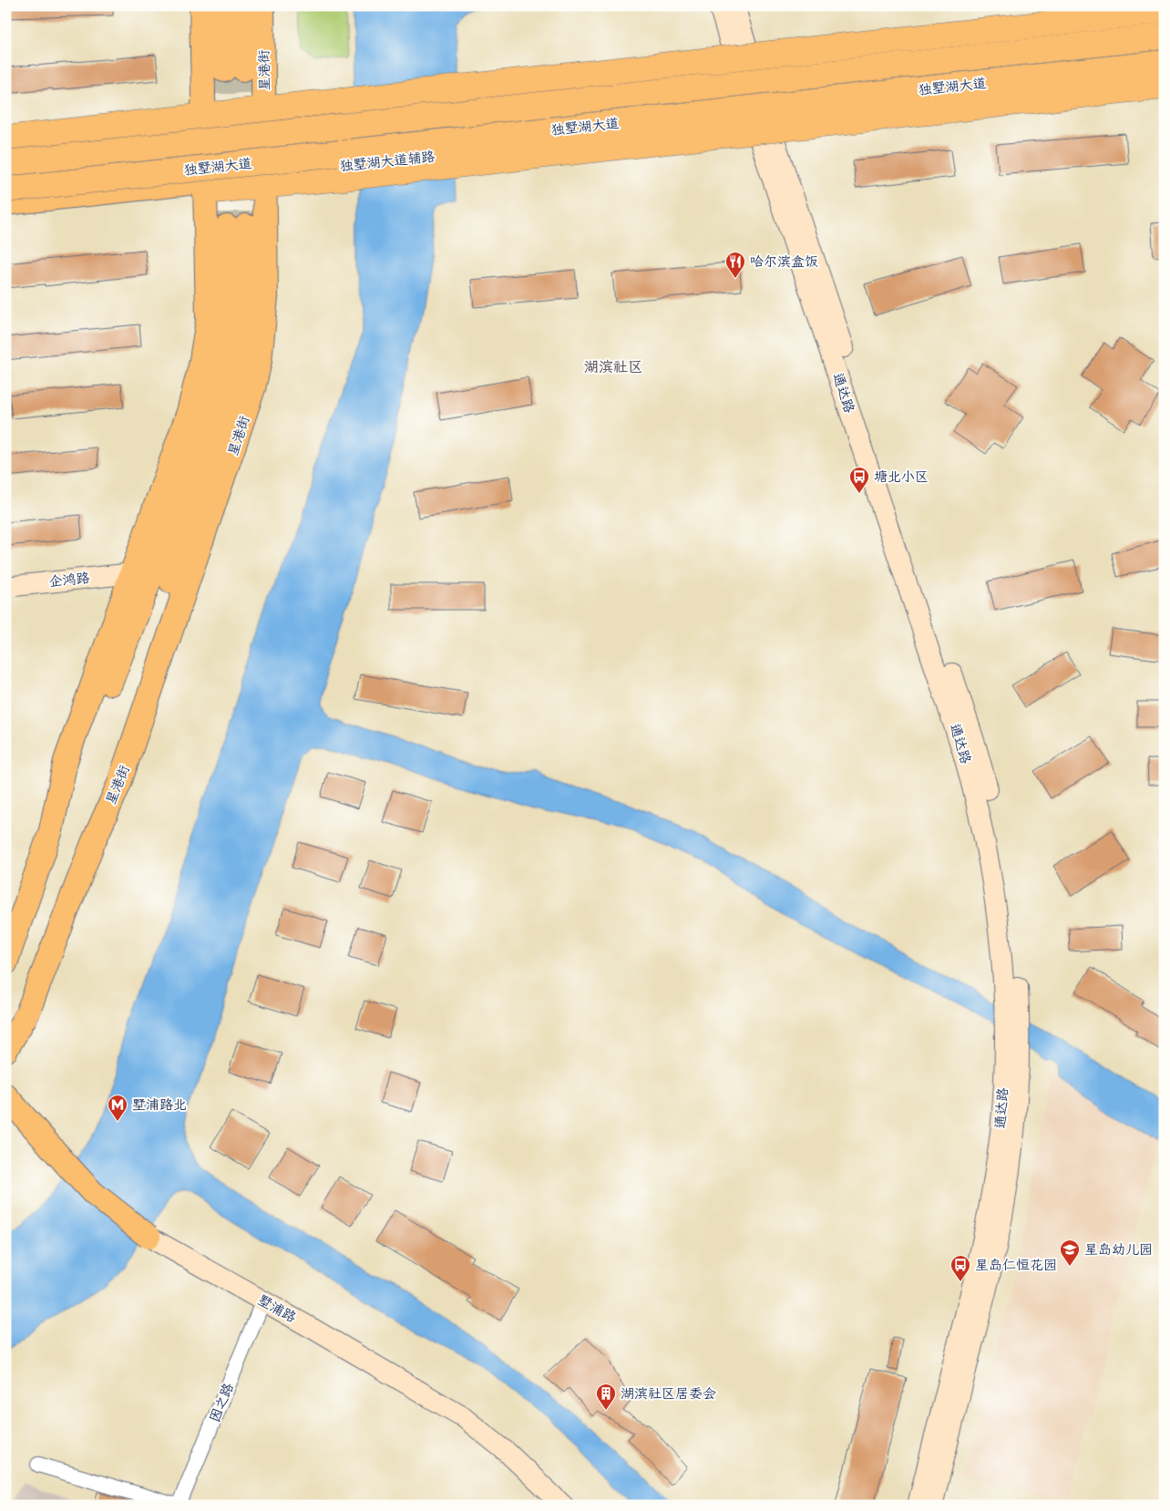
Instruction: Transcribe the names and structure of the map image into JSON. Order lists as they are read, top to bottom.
{
  "streets": {
    "highway": ["独墅湖大道"],
    "main road": [
      "星港街",
      "独墅湖大道辅路",
      "通达路",
      "企鸿路",
      "墅浦路"
    ],
    "street": ["因之路"]
  },
  "crossings": [
    ["星港街", "企鸿路"],
    ["独墅湖大道辅路", "通达路"],
    ["墅浦路", "因之路"]
  ],
  "districts": ["湖滨社区"],
  "places": {
    "restaurant": ["哈尔滨盒饭"],
    "bus stop": ["塘北小区", "星岛仁恒花园"],
    "metro station": ["墅浦路北"],
    "school or university": ["星岛幼儿园"],
    "building": ["湖滨社区居委会"]
  }
}
